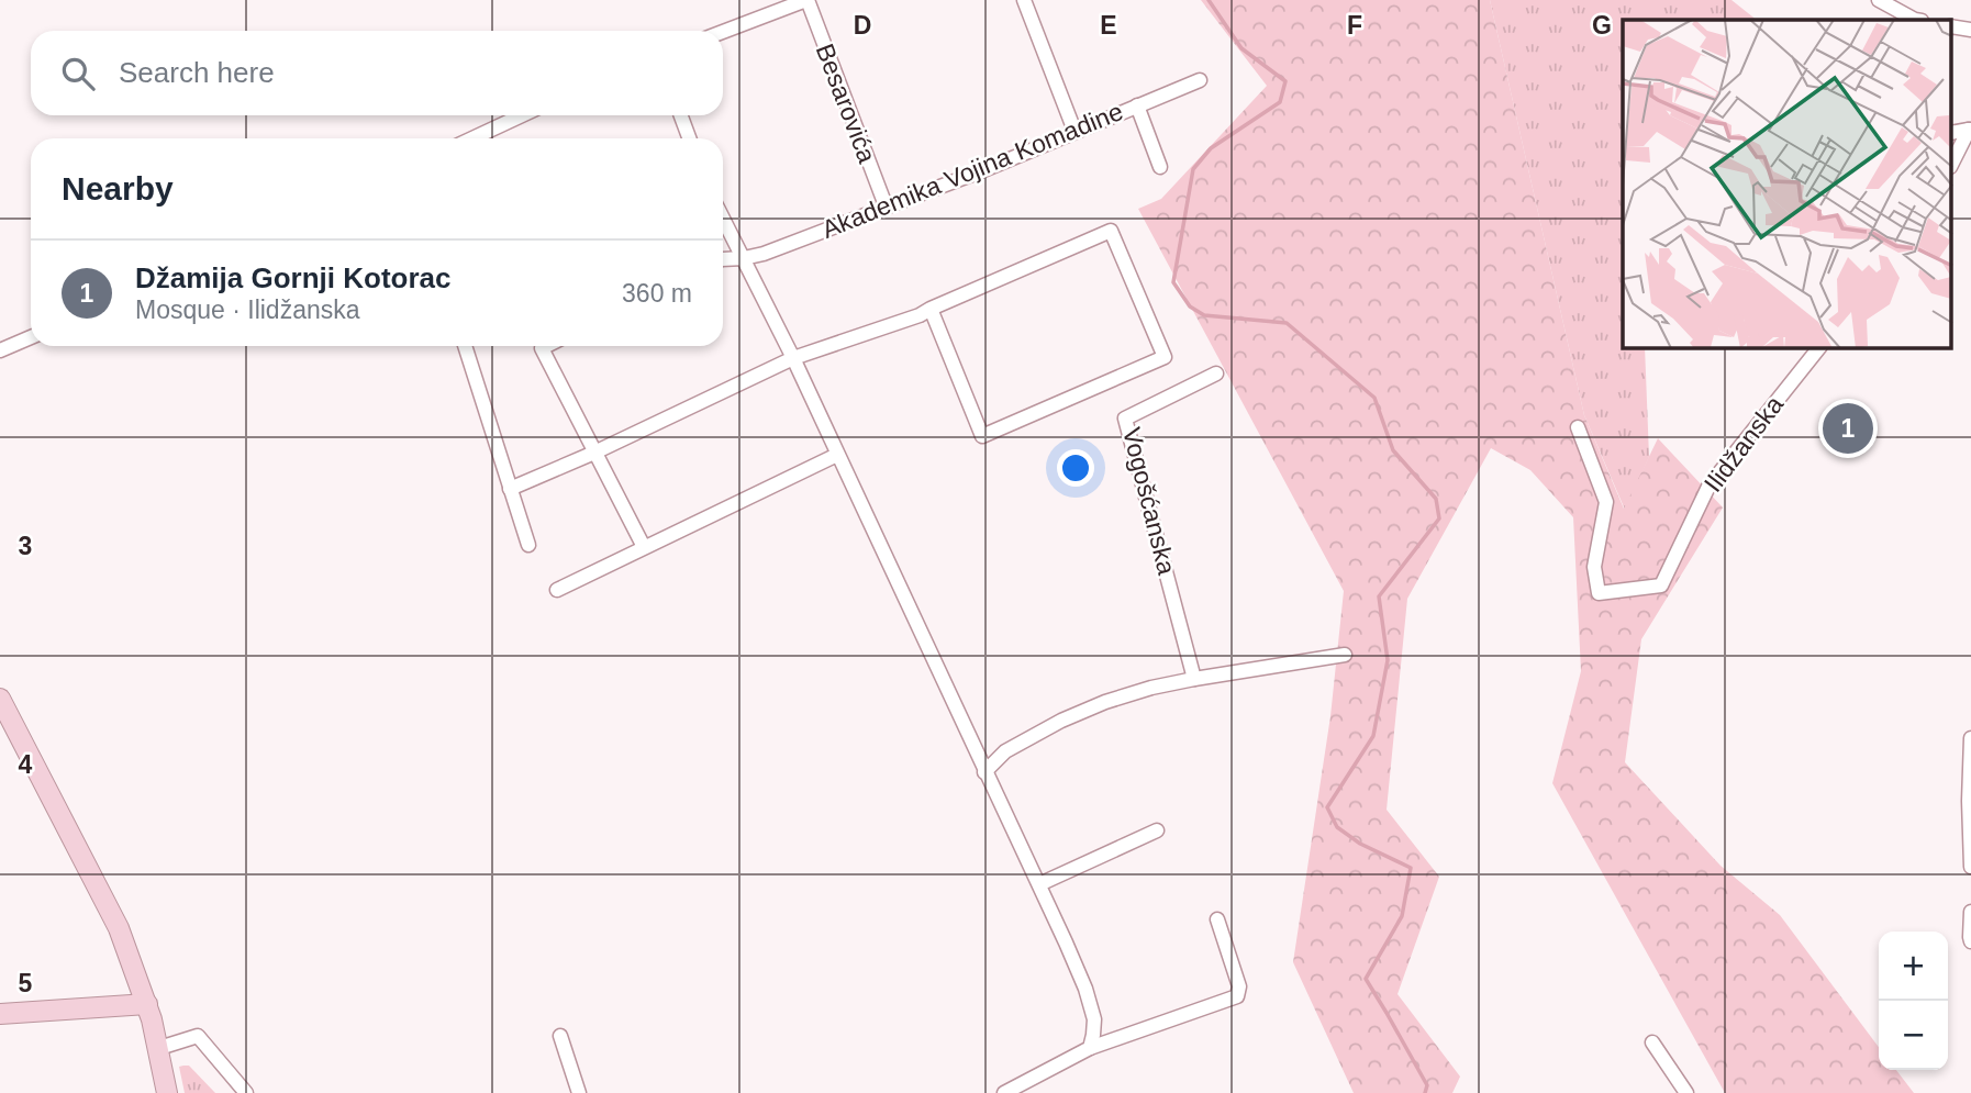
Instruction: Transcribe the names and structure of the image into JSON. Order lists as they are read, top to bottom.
{
  "streets": {
    "street": [
      "Besarovića",
      "Akademika Vojina Komadine",
      "Ilidžanska",
      "Vogošćanska"
    ]
  },
  "crossings": [
    ["Besarovića", "Akademika Vojina Komadine"]
  ],
  "page": {
    "search": "Search here",
    "heading": "Nearby",
    "list": [
      {
        "mark": "1",
        "name": "Džamija Gornji Kotorac",
        "note": "Mosque · Ilidžanska",
        "value": "360 m"
      }
    ],
    "pins": "1",
    "map_buttons": ["+", "−"]
  },
  "grid": {
    "columns": [
      "D",
      "E",
      "F",
      "G"
    ],
    "rows": ["3", "4", "5"]
  }
}
